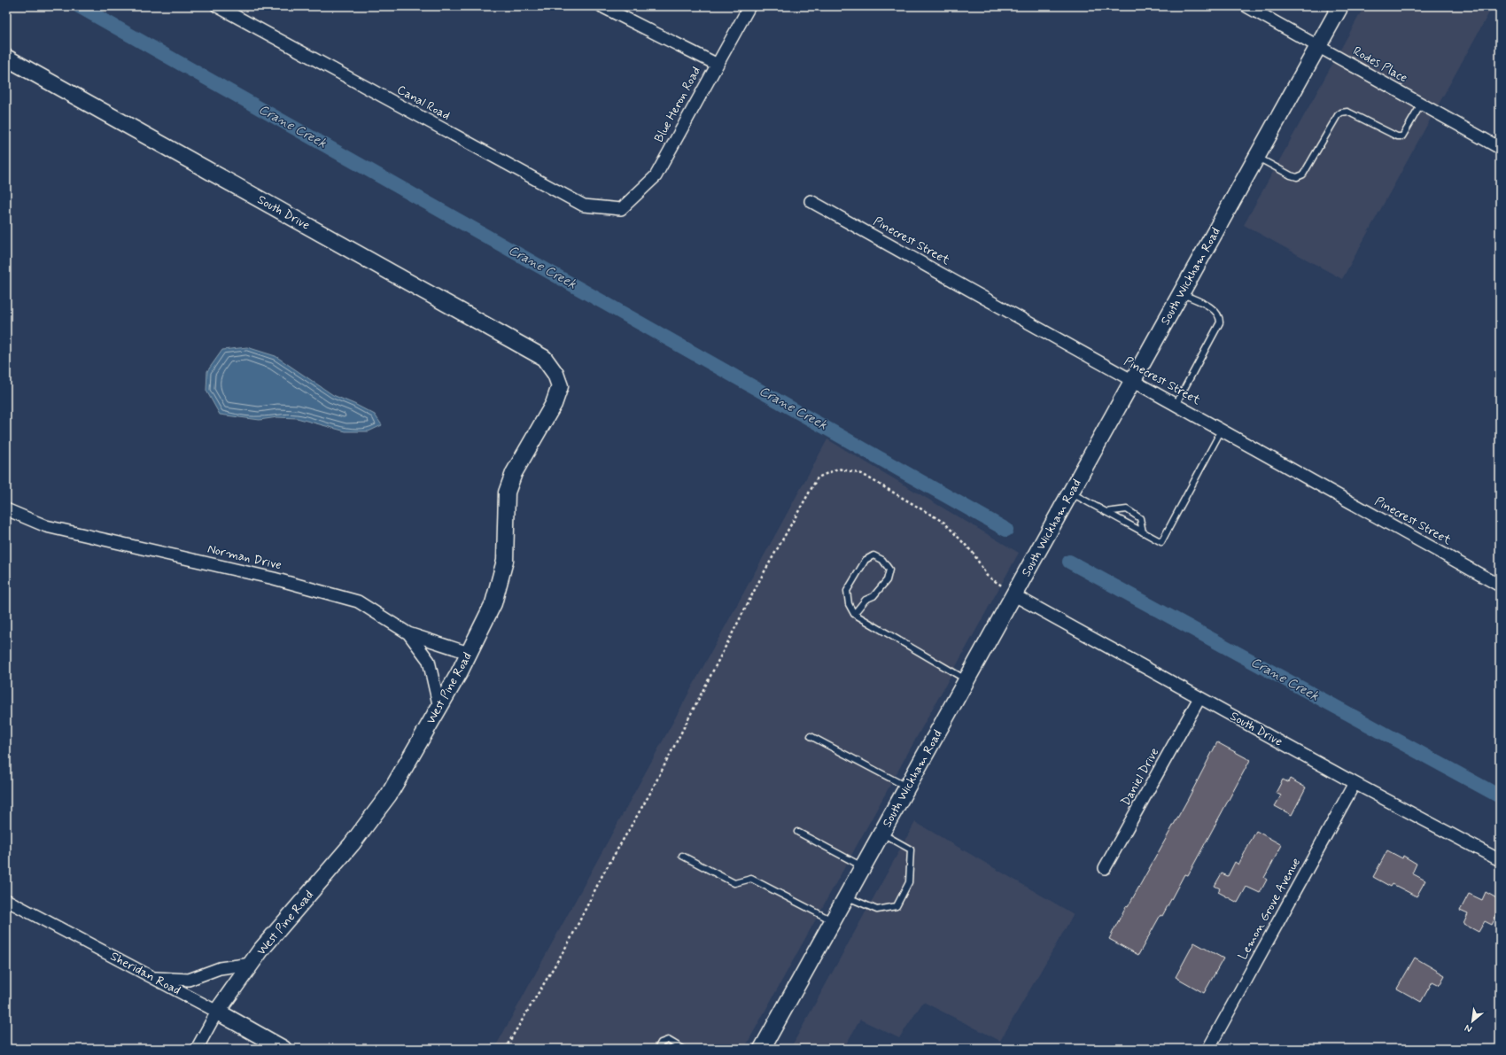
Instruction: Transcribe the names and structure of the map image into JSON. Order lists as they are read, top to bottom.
{
  "streets": {
    "street": [
      "Rodes Place",
      "Canal Road",
      "Blue Heron Road",
      "South Drive",
      "Pinecrest Street",
      "South Wickham Road",
      "Norman Drive",
      "West Pine Road",
      "Daniel Drive",
      "Lemon Grove Avenue",
      "Sheridan Road"
    ]
  },
  "crossings": [
    ["Rodes Place", "South Wickham Road"],
    ["Canal Road", "Blue Heron Road"],
    ["South Drive", "South Wickham Road"],
    ["South Drive", "West Pine Road"],
    ["South Drive", "Daniel Drive"],
    ["South Drive", "Lemon Grove Avenue"],
    ["Pinecrest Street", "South Wickham Road"],
    ["Norman Drive", "West Pine Road"],
    ["West Pine Road", "Sheridan Road"]
  ],
  "water": ["Crane Creek"],
  "north": "bottom left"
}
